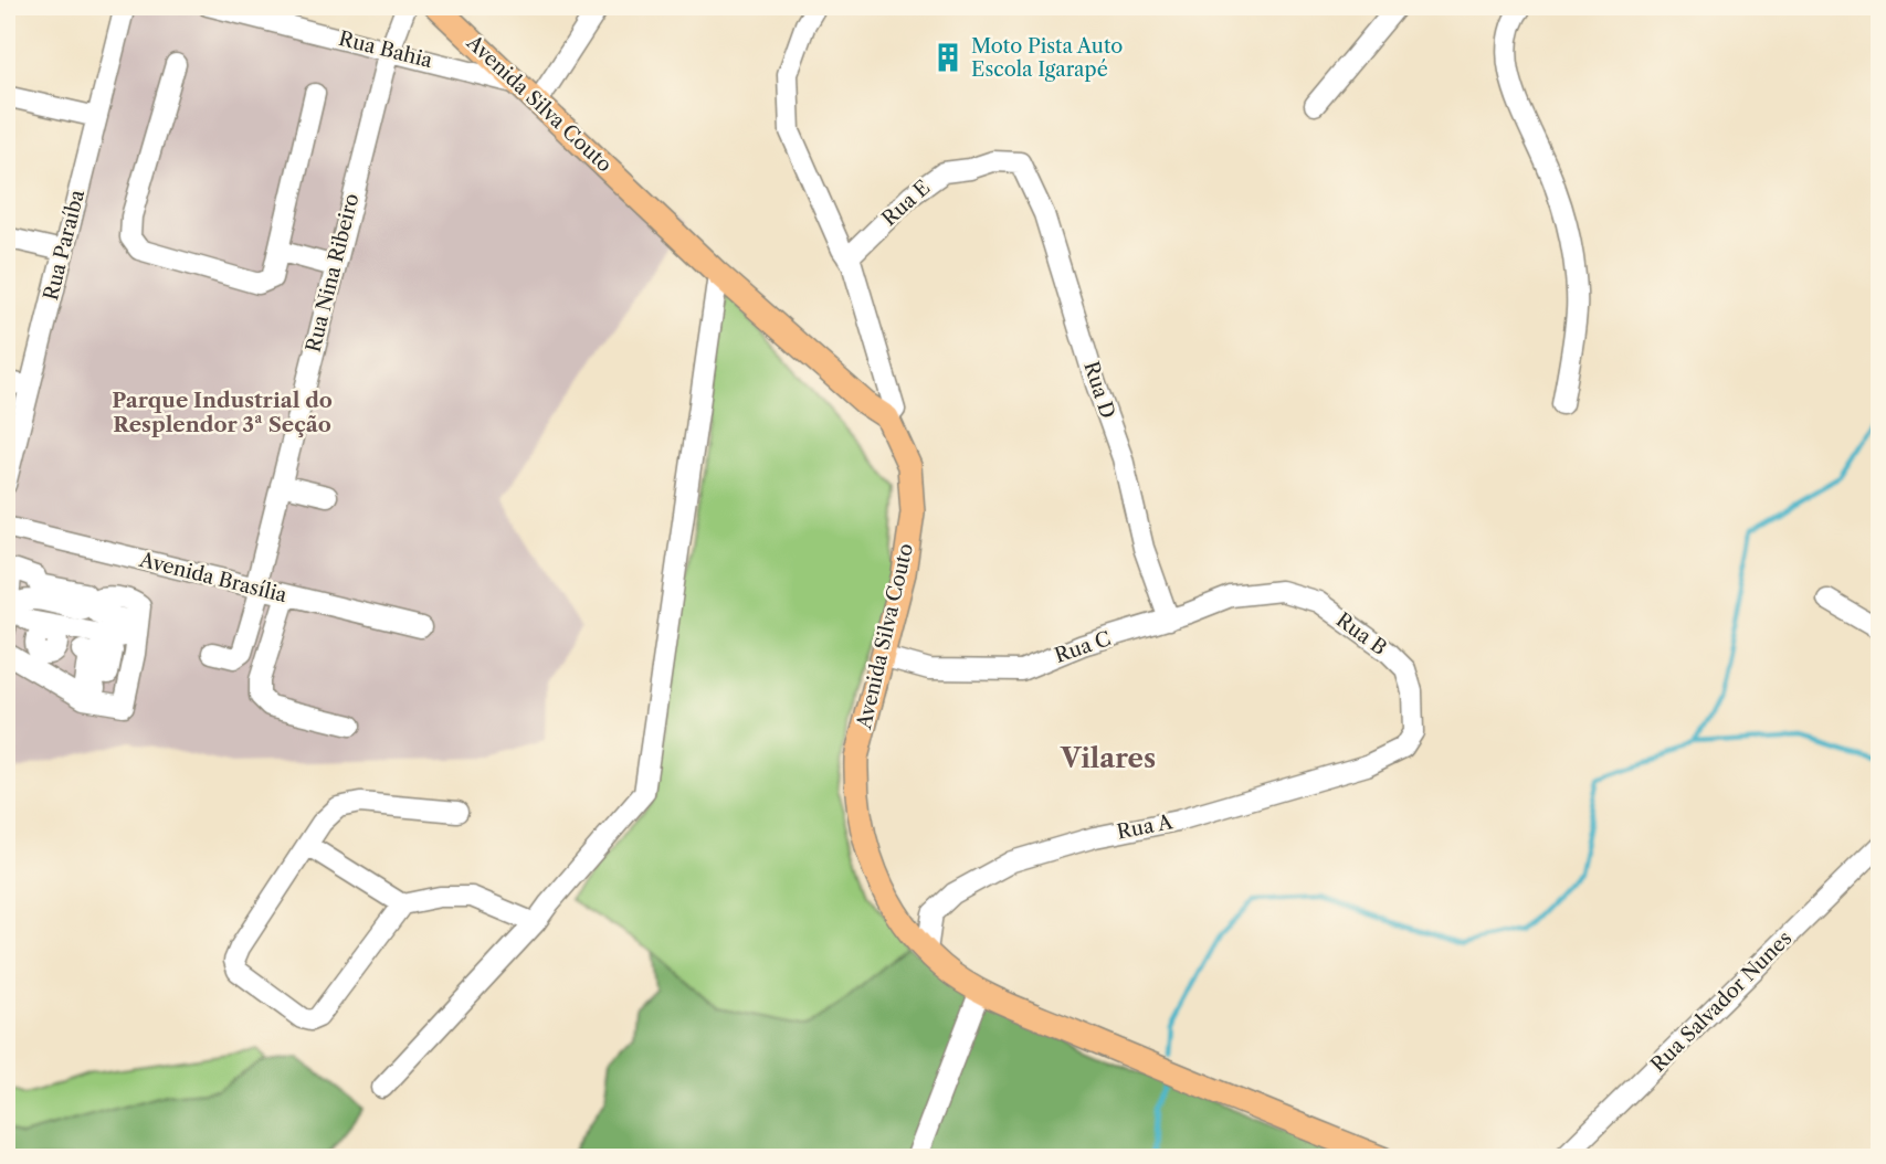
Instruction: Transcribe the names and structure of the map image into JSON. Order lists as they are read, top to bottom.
{
  "streets": {
    "main road": ["Avenida Silva Couto"],
    "street": [
      "Rua Bahia",
      "Rua E",
      "Rua Paraíba",
      "Rua Nina Ribeiro",
      "Rua D",
      "Avenida Brasília",
      "Rua B",
      "Rua C",
      "Rua A",
      "Rua Salvador Nunes"
    ]
  },
  "crossings": [
    ["Rua Bahia", "Avenida Silva Couto"],
    ["Rua Bahia", "Rua Nina Ribeiro"],
    ["Avenida Silva Couto", "Rua C"],
    ["Avenida Silva Couto", "Rua A"],
    ["Rua E", "Rua D"],
    ["Rua Nina Ribeiro", "Avenida Brasília"],
    ["Rua D", "Rua C"],
    ["Rua B", "Rua C"],
    ["Rua B", "Rua A"]
  ],
  "districts": ["Parque Industrial do Resplendor 3ª Seção", "Vilares"],
  "places": {
    "building": ["Moto Pista Auto Escola Igarapé"]
  }
}
